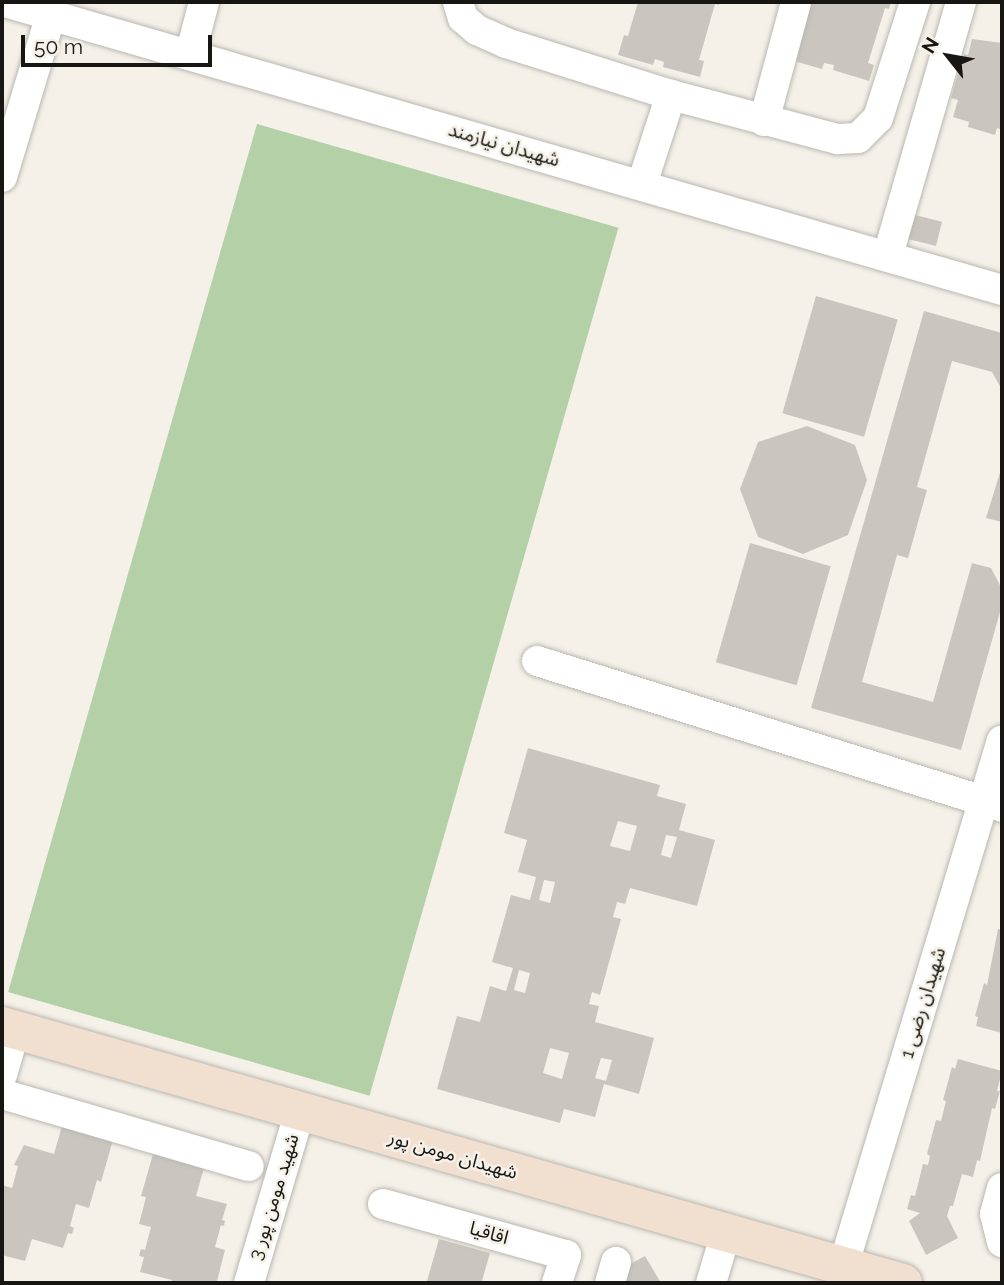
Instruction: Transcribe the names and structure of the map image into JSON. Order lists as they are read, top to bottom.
{
  "streets": {
    "street": [
      "شهیدان نیازمند",
      "شهیدان رضی 1",
      "شهیدان مومن پور",
      "شهید مومن پور 3",
      "اقاقیا"
    ]
  },
  "crossings": [
    ["شهیدان رضی 1", "شهیدان مومن پور"],
    ["شهیدان مومن پور", "شهید مومن پور 3"]
  ],
  "scale_bar": "50 m",
  "north": "top left"
}
